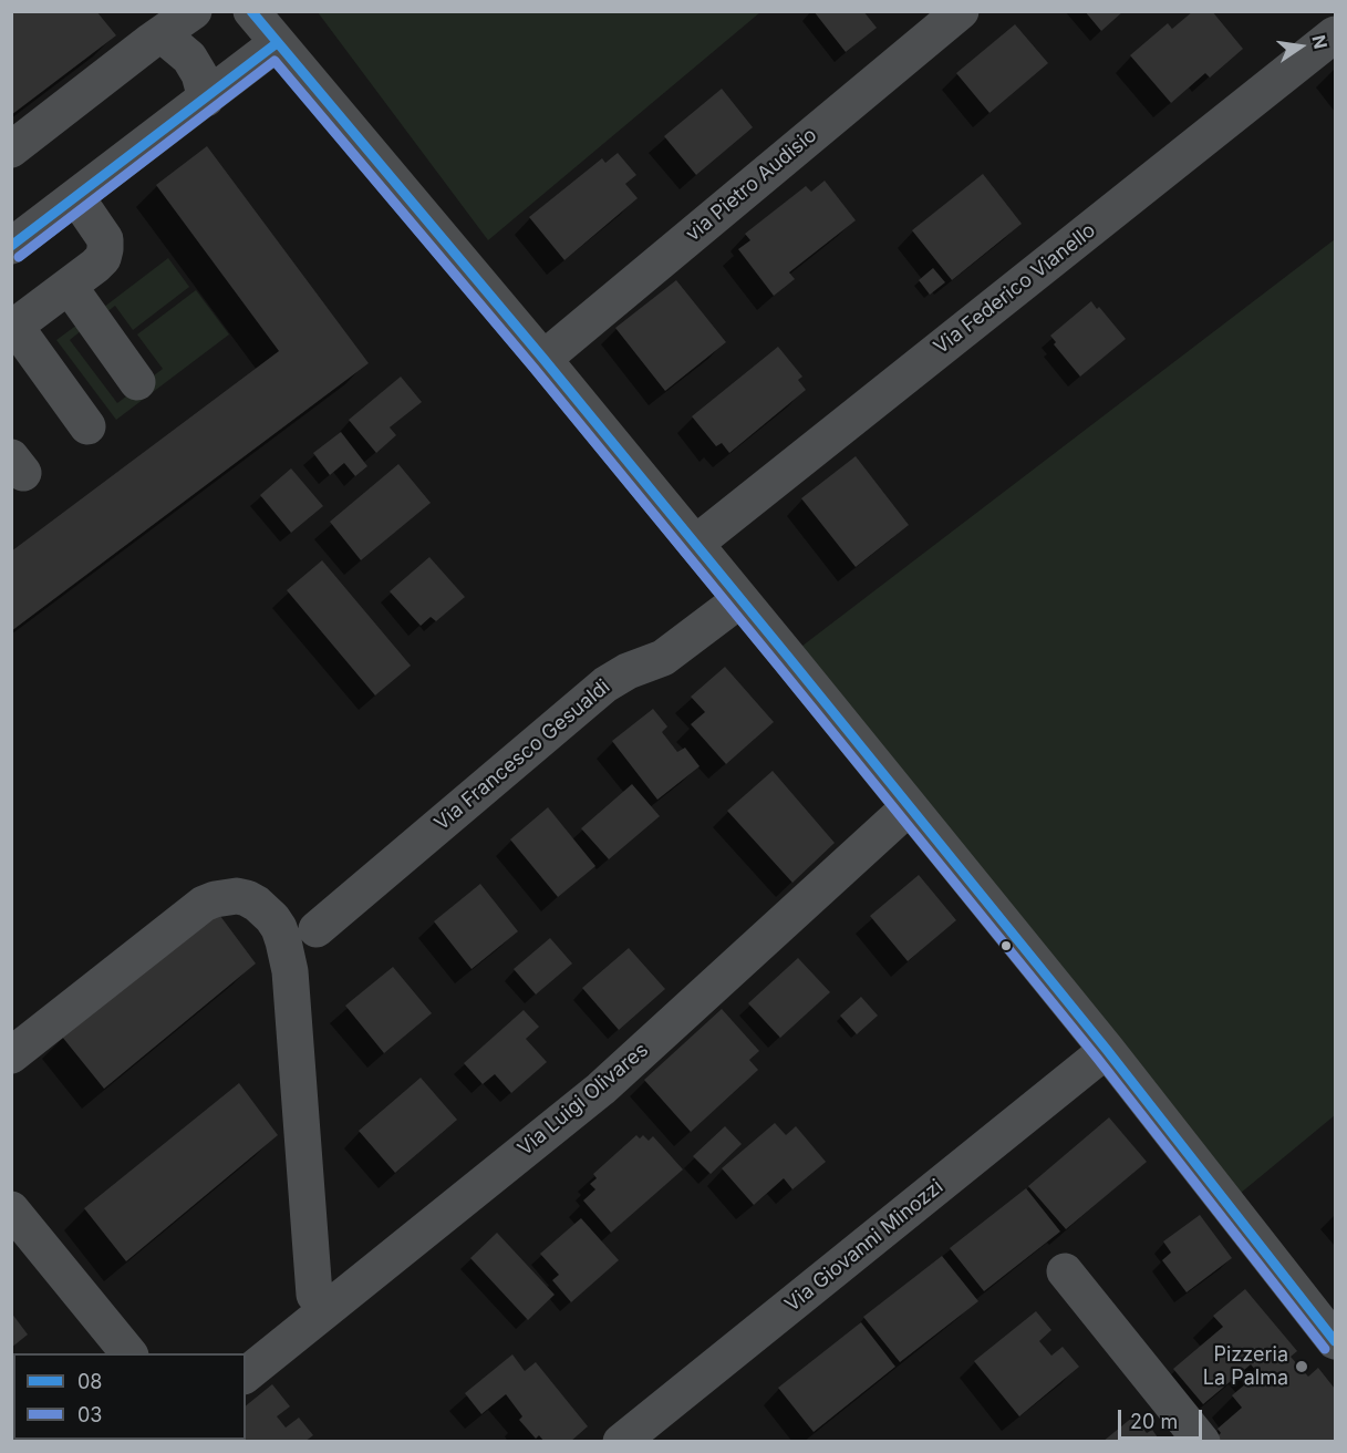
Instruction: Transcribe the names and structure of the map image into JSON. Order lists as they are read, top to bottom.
{
  "streets": {
    "street": [
      "via Pietro Audisio",
      "Via Federico Vianello",
      "Via Francesco Gesualdi",
      "Via Luigi Olivares",
      "Via Giovanni Minozzi"
    ]
  },
  "places": ["Pizzeria La Palma"],
  "lines": ["transit line 08", "transit line 03"],
  "legend": ["08", "03"],
  "scale_bar": "20 m",
  "north": "right"
}
